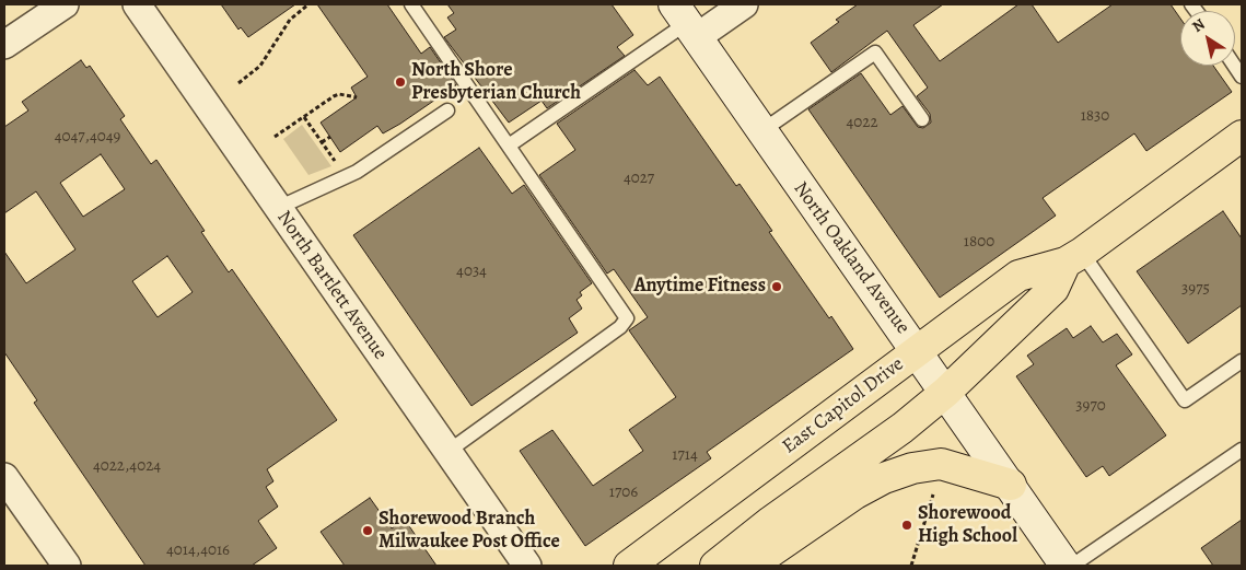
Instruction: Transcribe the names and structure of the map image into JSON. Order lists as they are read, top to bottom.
{
  "streets": {
    "main road": ["North Oakland Avenue", "East Capitol Drive"],
    "street": ["North Bartlett Avenue"]
  },
  "crossings": [
    ["North Oakland Avenue", "East Capitol Drive"]
  ],
  "places": [
    "North Shore Presbyterian Church",
    "Anytime Fitness",
    "Shorewood High School",
    "Shorewood Branch Milwaukee Post Office"
  ],
  "house_numbers": [
    "1830",
    "4022",
    "4047,4049",
    "4027",
    "1800",
    "4034",
    "3975",
    "3970",
    "1714",
    "4022,4024",
    "1706",
    "4014,4016"
  ],
  "north": "top left"
}
